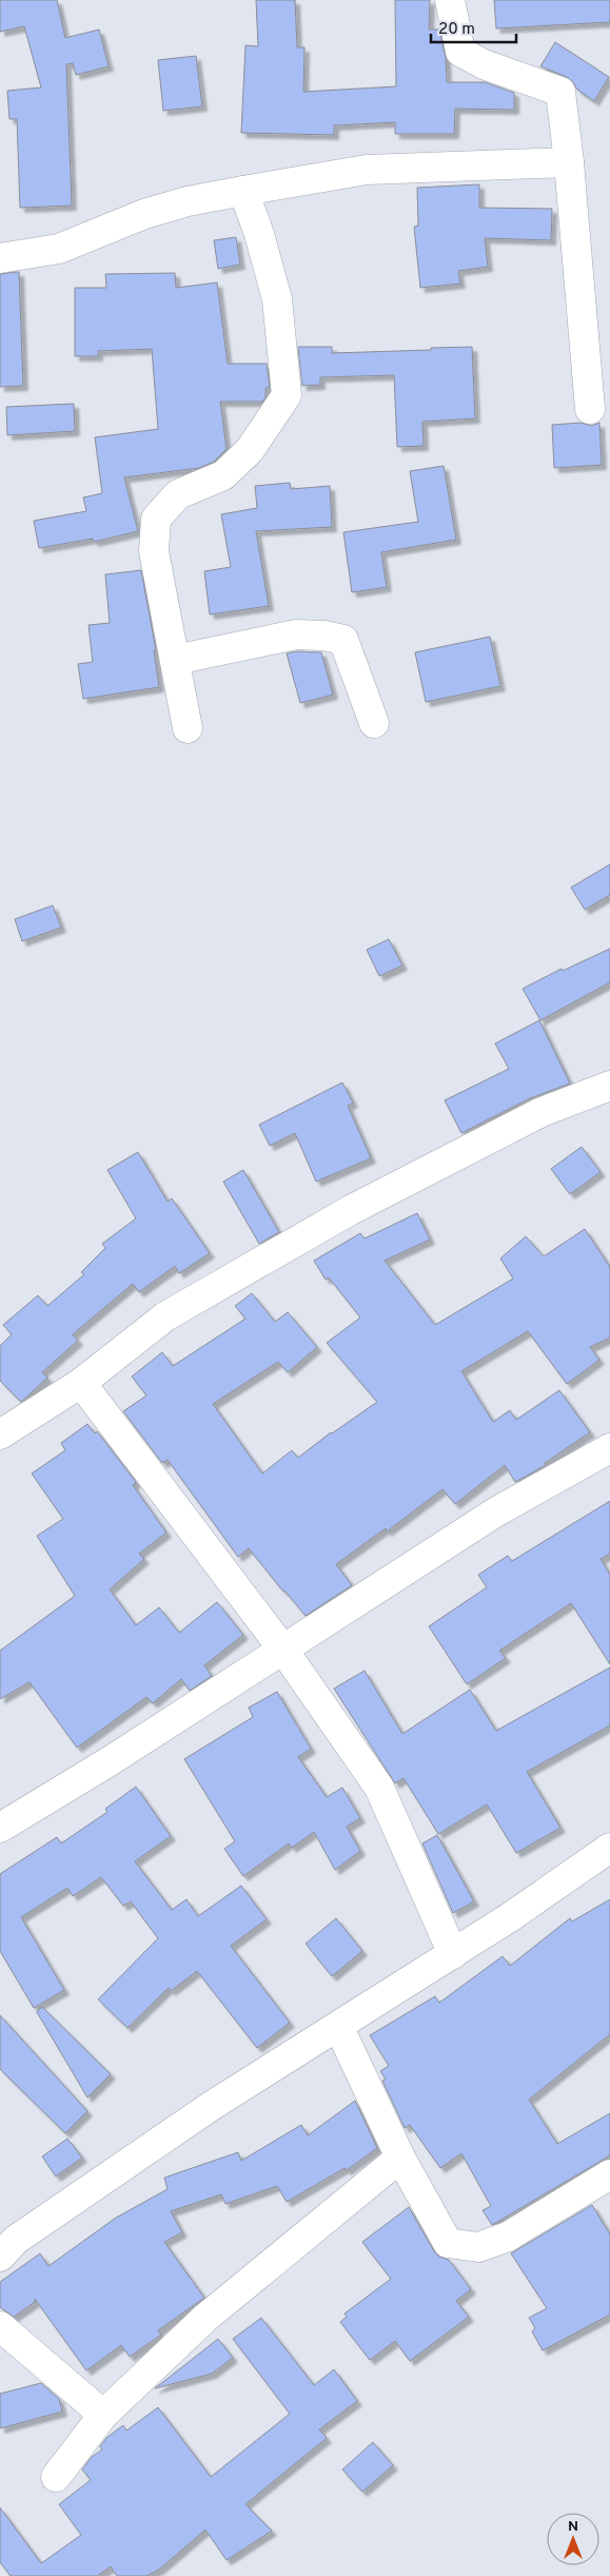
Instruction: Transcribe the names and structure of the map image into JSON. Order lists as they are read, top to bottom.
{
  "scale_bar": "20 m",
  "north": "top"
}
